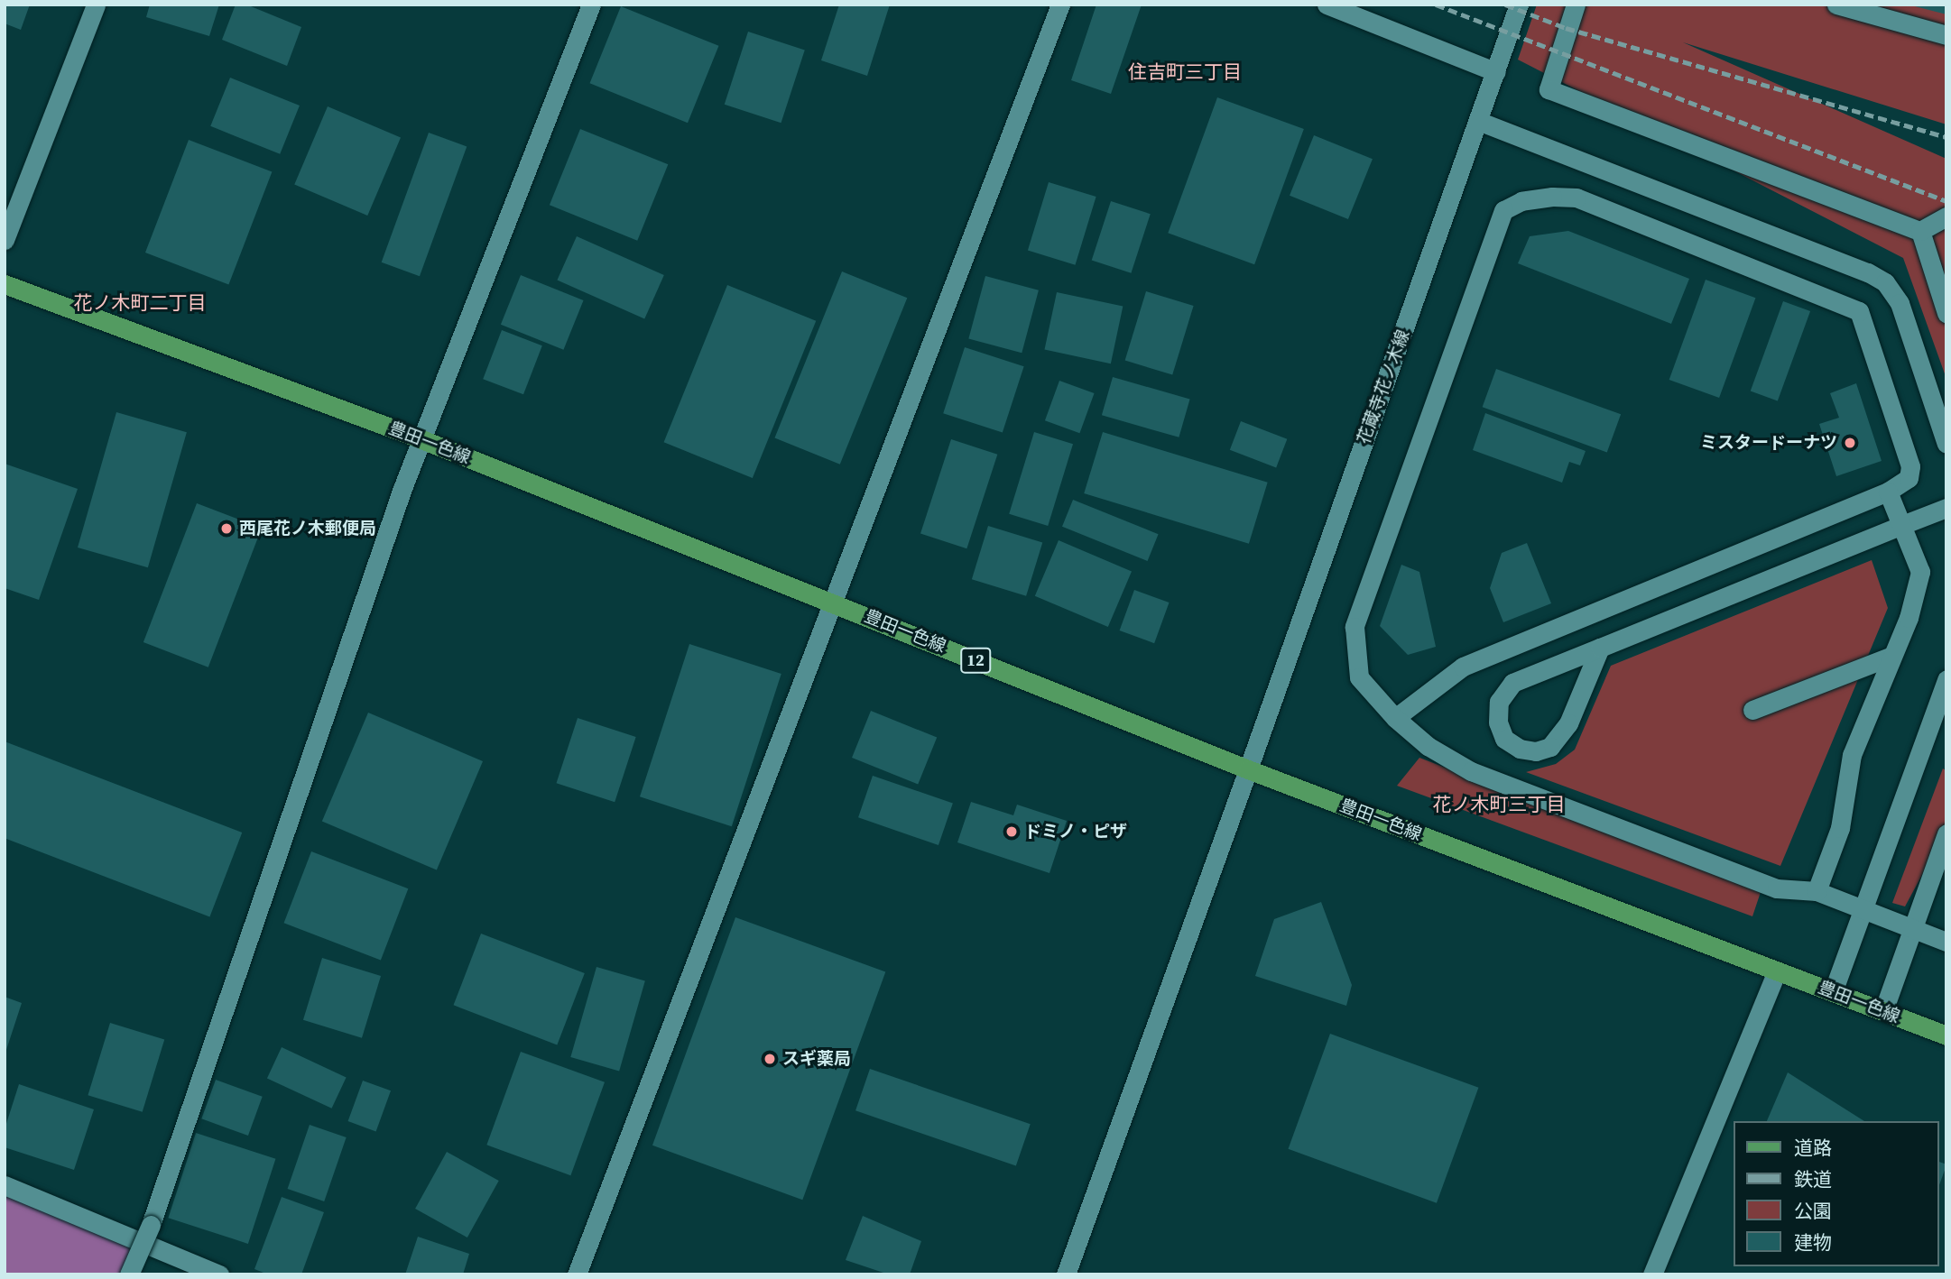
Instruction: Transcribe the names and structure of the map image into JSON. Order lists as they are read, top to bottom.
{
  "streets": {
    "main road": ["豊田一色線", "12"],
    "street": ["花蔵寺花ノ木線"]
  },
  "crossings": [
    ["花蔵寺花ノ木線", "豊田一色線"]
  ],
  "districts": ["住吉町三丁目", "花ノ木町二丁目", "花ノ木町三丁目"],
  "places": [
    "ミスタードーナツ",
    "西尾花ノ木郵便局",
    "ドミノ・ピザ",
    "スギ薬局"
  ],
  "legend": [
    "道路",
    "鉄道",
    "公園",
    "建物"
  ]
}
